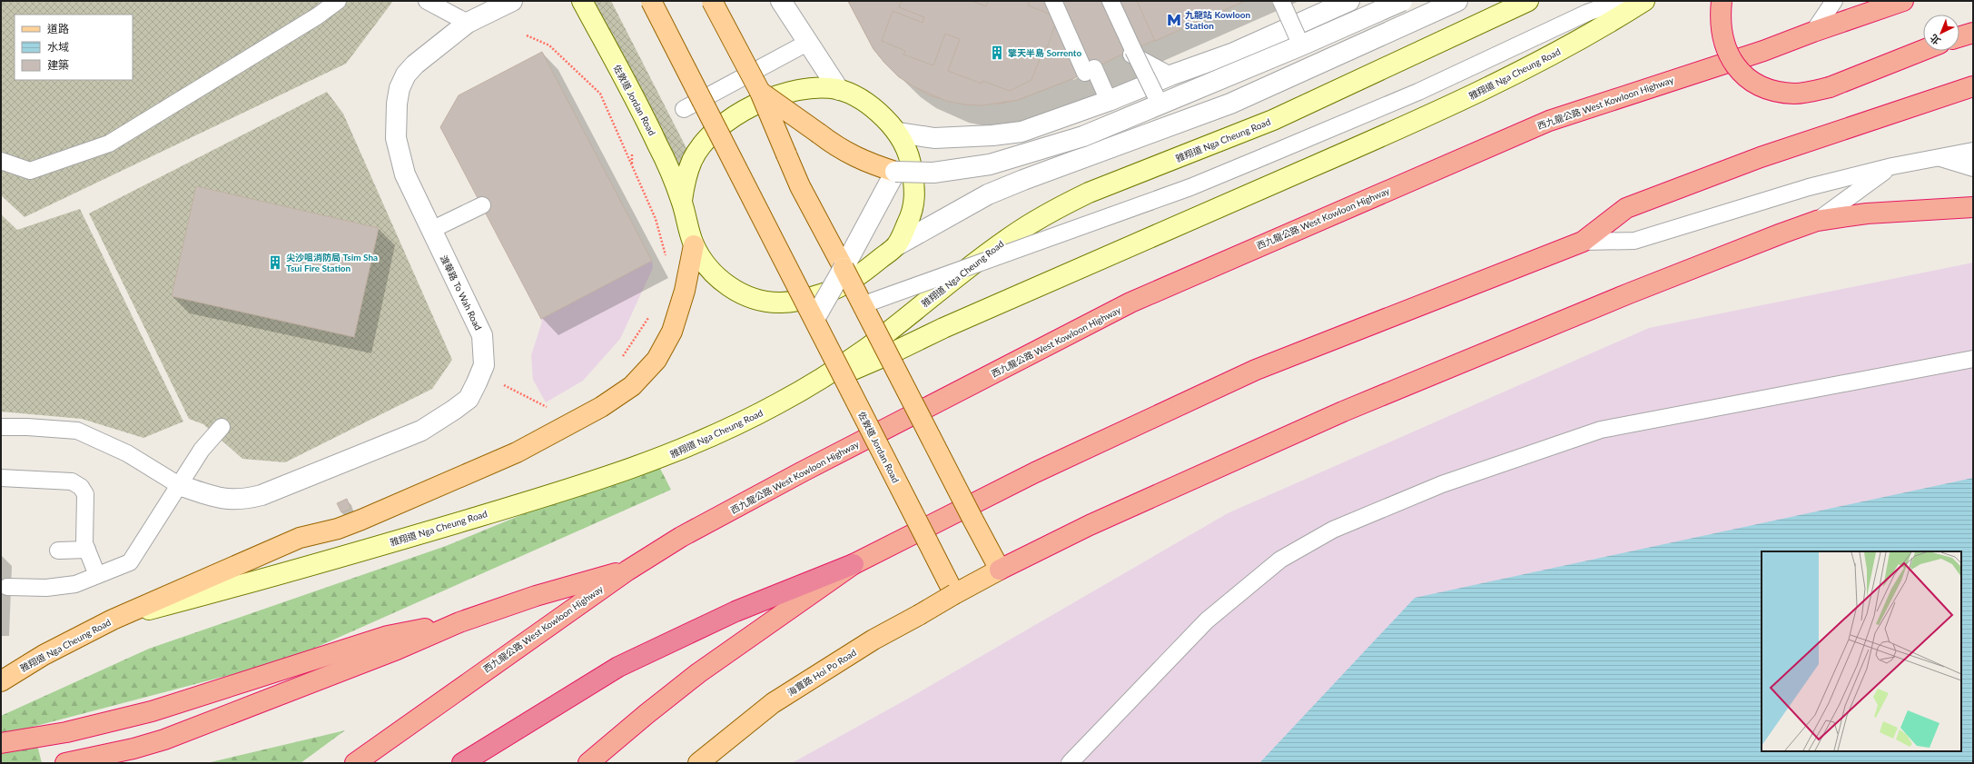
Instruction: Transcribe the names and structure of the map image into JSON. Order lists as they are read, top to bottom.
{
  "streets": {
    "highway": ["西九龍公路 West Kowloon Highway"],
    "main road": ["雅翔道 Nga Cheung Road", "佐敦道 Jordan Road", "海寶路 Hoi Po Road"],
    "street": ["渡華路 To Wah Road"]
  },
  "crossings": [
    ["雅翔道 Nga Cheung Road", "佐敦道 Jordan Road"],
    ["佐敦道 Jordan Road", "海寶路 Hoi Po Road"]
  ],
  "places": {
    "metro station": ["九龍站 Kowloon Station"],
    "building": ["擎天半島 Sorrento", "尖沙咀消防局 Tsim Sha Tsui Fire Station"]
  },
  "legend": ["道路", "水域", "建築"],
  "north": "bottom left"
}
